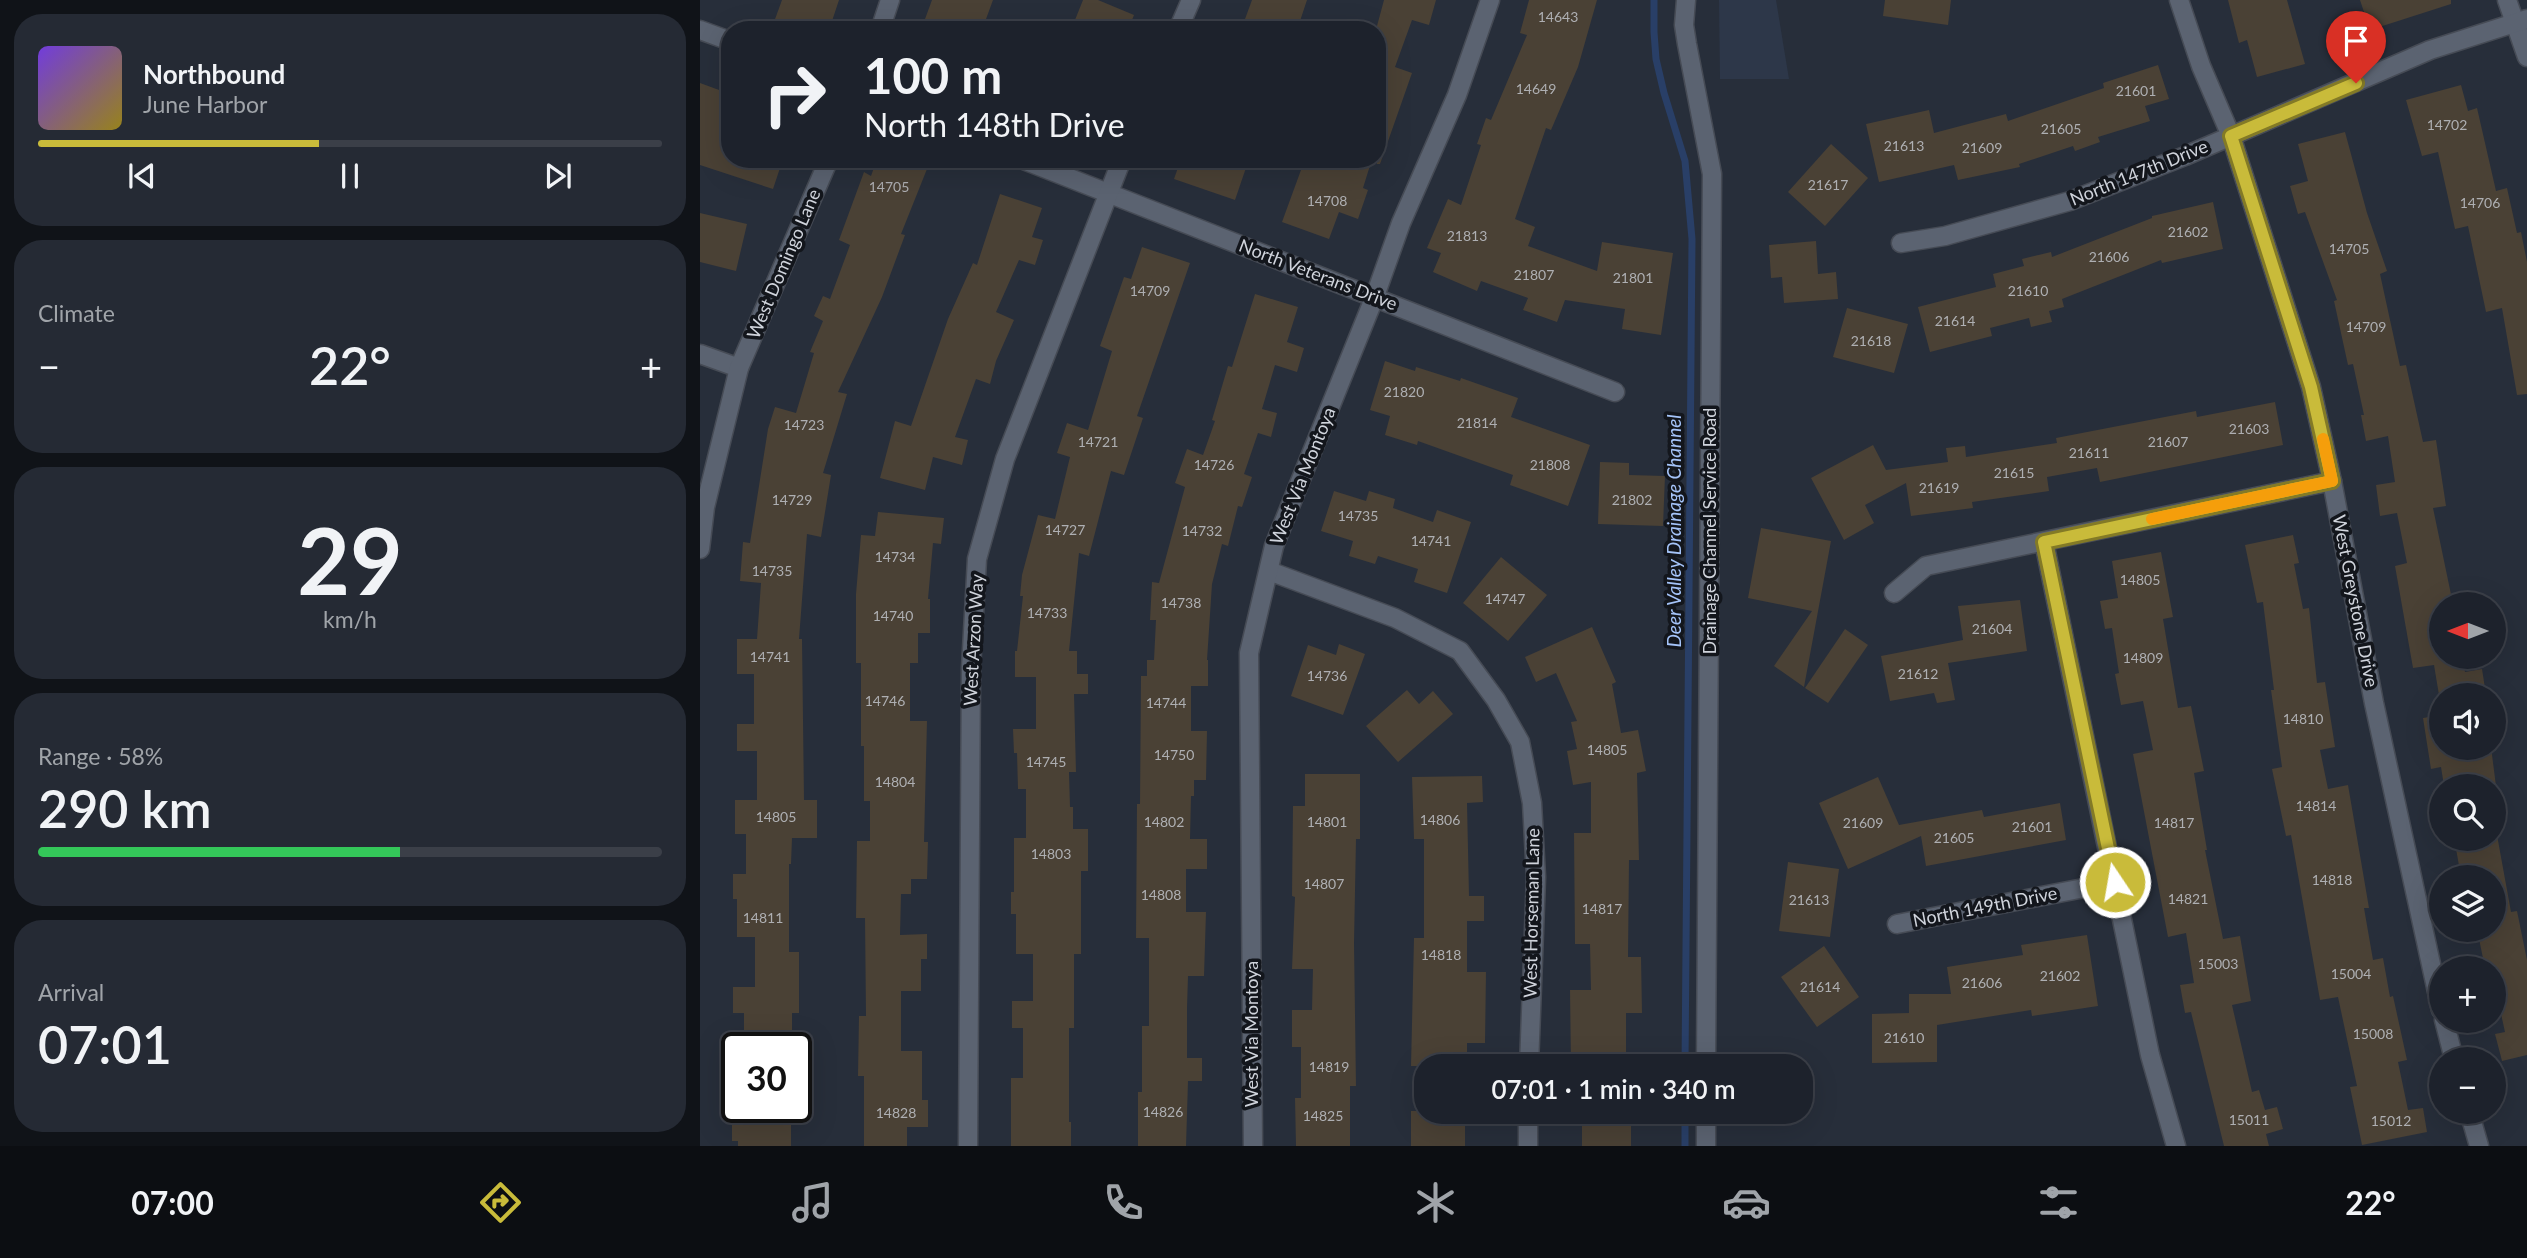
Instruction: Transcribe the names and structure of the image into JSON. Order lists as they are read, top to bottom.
{
  "streets": {
    "street": [
      "North 147th Drive",
      "West Domingo Lane",
      "North Veterans Drive",
      "West Via Montoya",
      "Drainage Channel Service Road",
      "West Greystone Drive",
      "West Arzon Way",
      "North 149th Drive",
      "West Horseman Lane"
    ]
  },
  "crossings": [
    ["North 147th Drive", "West Greystone Drive"],
    ["North Veterans Drive", "West Via Montoya"],
    ["North Veterans Drive", "West Arzon Way"],
    ["West Via Montoya", "West Horseman Lane"]
  ],
  "water": ["Deer Valley Drainage Channel"],
  "house_numbers": [
    "14643",
    "14649",
    "21601",
    "14702",
    "21605",
    "21613",
    "21609",
    "21617",
    "14705",
    "14708",
    "14706",
    "21602",
    "21813",
    "14705",
    "21606",
    "21807",
    "21801",
    "14709",
    "21610",
    "21614",
    "14709",
    "21618",
    "21820",
    "21814",
    "14723",
    "21603",
    "14721",
    "21607",
    "21611",
    "14726",
    "21808",
    "21615",
    "21619",
    "14729",
    "21802",
    "14735",
    "14727",
    "14732",
    "14741",
    "14734",
    "14735",
    "14805",
    "14747",
    "14738",
    "14733",
    "14740",
    "21604",
    "14741",
    "14809",
    "21612",
    "14736",
    "14746",
    "14744",
    "14810",
    "14805",
    "14750",
    "14745",
    "14804",
    "14814",
    "14805",
    "14806",
    "14802",
    "14801",
    "21609",
    "14817",
    "21601",
    "21605",
    "14803",
    "14818",
    "14807",
    "14808",
    "14821",
    "21613",
    "14817",
    "14811",
    "14818",
    "15003",
    "15004",
    "21602",
    "21606",
    "21614",
    "15008",
    "21610",
    "14819",
    "14826",
    "14828",
    "14825",
    "15011",
    "15012"
  ],
  "north": "left",
  "page": {
    "turn": ["100 m", "North 148th Drive"],
    "song": ["Northbound", "June Harbor"],
    "tile": [
      "Climate",
      ["29", "km/h"],
      ["Range · 58%", "290 km"],
      ["Arrival", "07:01"]
    ],
    "heat": ["−", "22°", "+"],
    "map_buttons": ["+", "−"],
    "limit": "30",
    "trip": "07:01 · 1 min · 340 m",
    "tabs": ["07:00", "22°"]
  }
}
